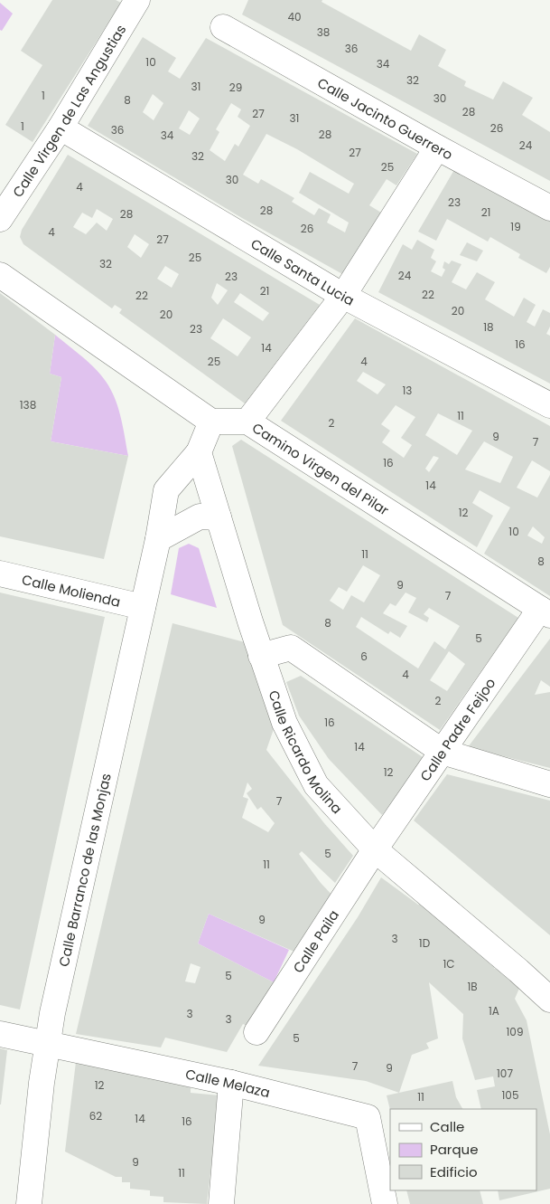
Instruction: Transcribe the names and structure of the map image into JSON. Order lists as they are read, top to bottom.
{
  "streets": {
    "street": [
      "Calle Virgen de Las Angustias",
      "Calle Jacinto Guerrero",
      "Calle Santa Lucia",
      "Camino Virgen del Pilar",
      "Calle Molienda",
      "Calle Padre Feijoo",
      "Calle Ricardo Molina",
      "Calle Barranco de las Monjas",
      "Calle Paila",
      "Calle Melaza"
    ]
  },
  "crossings": [
    ["Calle Virgen de Las Angustias", "Calle Santa Lucia"],
    ["Camino Virgen del Pilar", "Calle Padre Feijoo"],
    ["Calle Molienda", "Calle Barranco de las Monjas"],
    ["Calle Padre Feijoo", "Calle Ricardo Molina"],
    ["Calle Padre Feijoo", "Calle Paila"],
    ["Calle Ricardo Molina", "Calle Barranco de las Monjas"],
    ["Calle Ricardo Molina", "Calle Paila"],
    ["Calle Barranco de las Monjas", "Calle Melaza"]
  ],
  "house_numbers": [
    "40",
    "38",
    "36",
    "10",
    "34",
    "32",
    "31",
    "29",
    "1",
    "30",
    "8",
    "28",
    "27",
    "31",
    "1",
    "26",
    "36",
    "28",
    "34",
    "24",
    "27",
    "32",
    "25",
    "30",
    "4",
    "23",
    "28",
    "21",
    "28",
    "19",
    "26",
    "4",
    "27",
    "25",
    "32",
    "24",
    "23",
    "21",
    "22",
    "22",
    "20",
    "20",
    "18",
    "23",
    "16",
    "14",
    "25",
    "4",
    "13",
    "138",
    "11",
    "2",
    "9",
    "7",
    "16",
    "14",
    "12",
    "10",
    "11",
    "8",
    "9",
    "7",
    "8",
    "5",
    "6",
    "4",
    "2",
    "16",
    "14",
    "12",
    "7",
    "5",
    "11",
    "9",
    "3",
    "1D",
    "1C",
    "5",
    "1B",
    "1A",
    "3",
    "3",
    "109",
    "5",
    "7",
    "9",
    "107",
    "12",
    "105",
    "11",
    "62",
    "14",
    "16",
    "9",
    "11"
  ],
  "legend": ["Calle", "Parque", "Edificio"]
}
